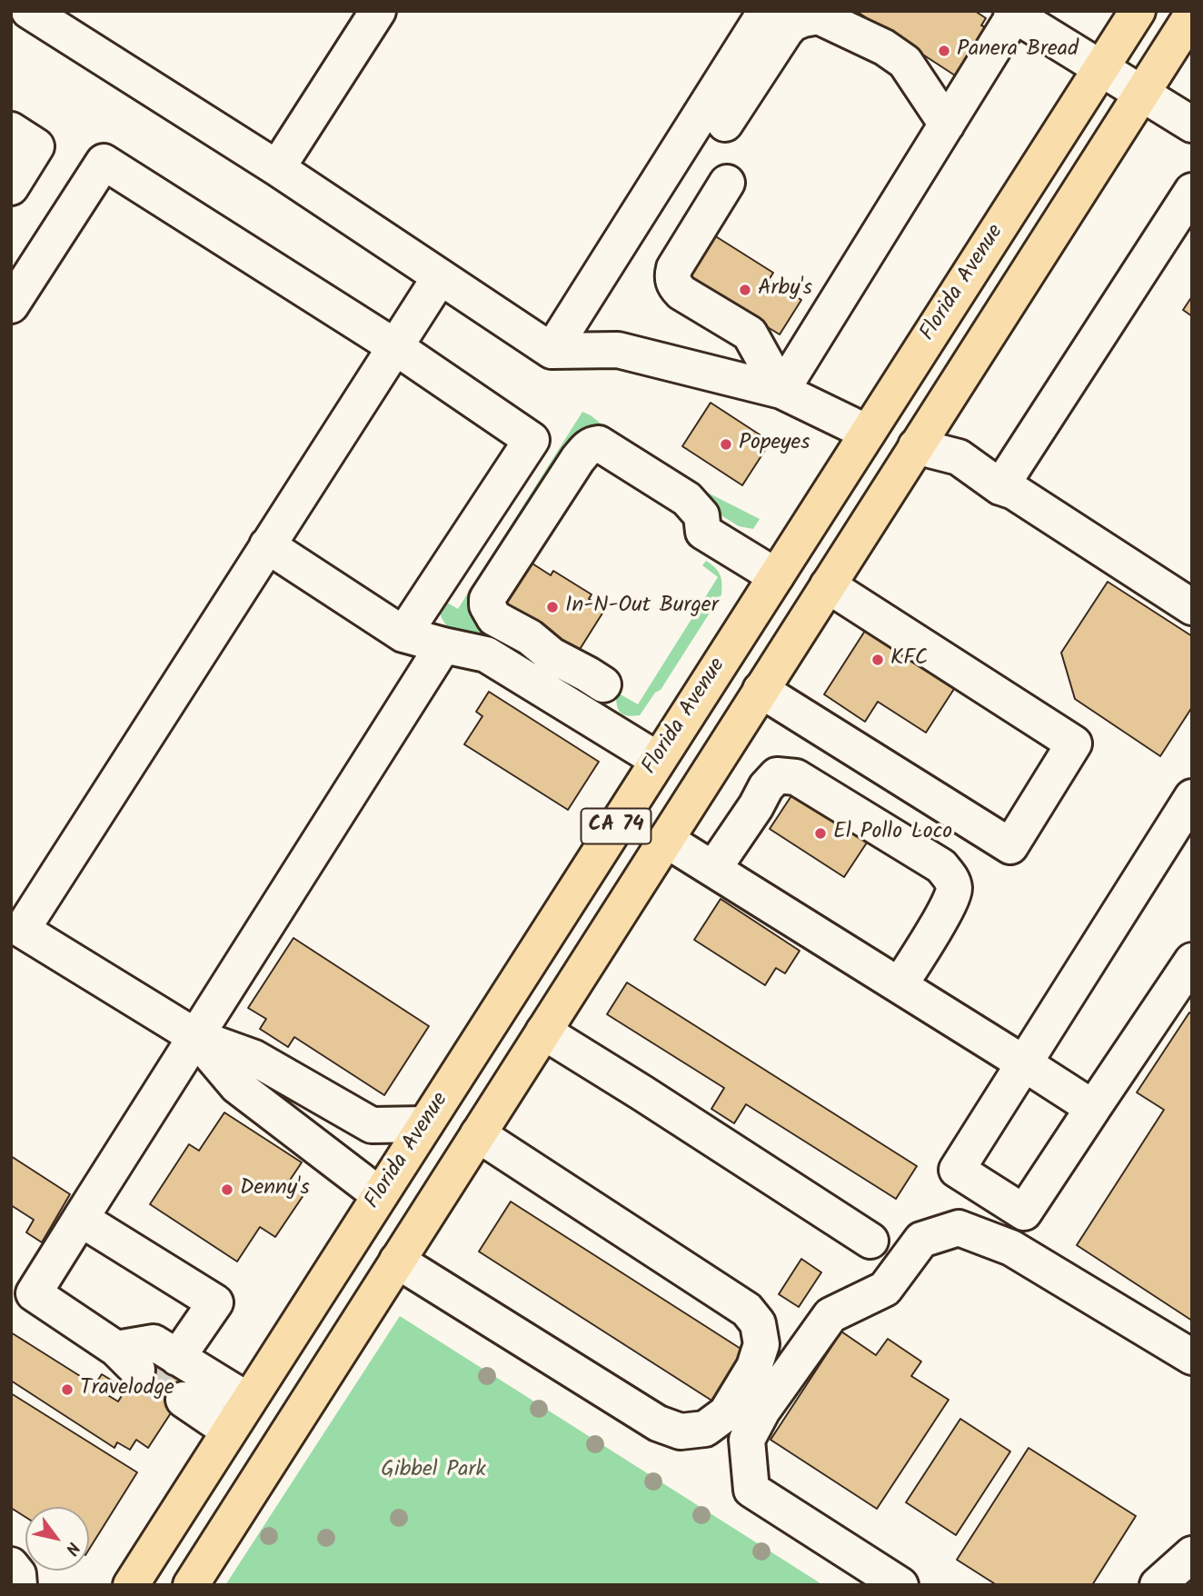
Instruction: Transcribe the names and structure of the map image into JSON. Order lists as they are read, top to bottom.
{
  "streets": {
    "main road": ["Florida Avenue", "CA 74"]
  },
  "parks": ["Gibbel Park"],
  "places": [
    "Panera Bread",
    "Arby's",
    "Popeyes",
    "In-N-Out Burger",
    "KFC",
    "El Pollo Loco",
    "Denny's",
    "Travelodge"
  ],
  "north": "bottom right"
}
